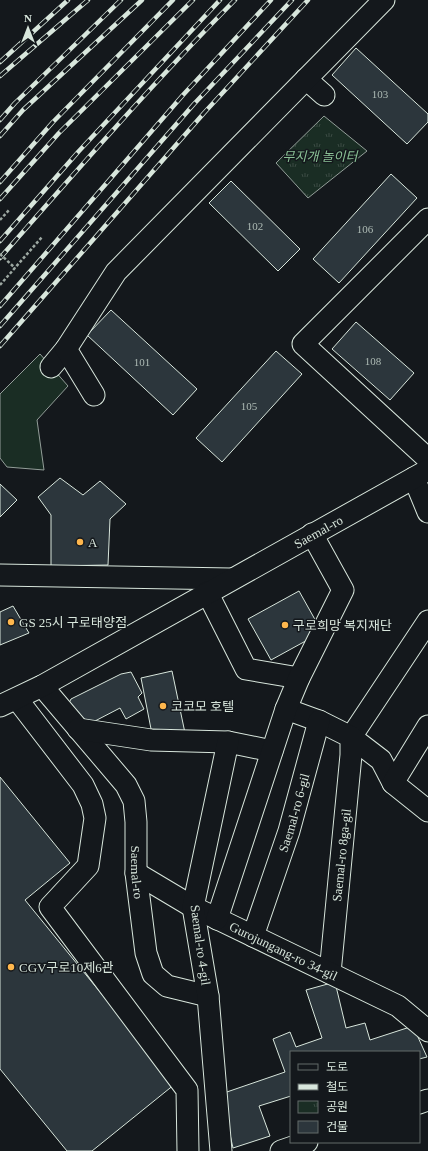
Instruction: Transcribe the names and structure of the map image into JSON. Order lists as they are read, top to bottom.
{
  "streets": {
    "street": [
      "Saemal-ro",
      "Saemal-ro 6-gil",
      "Saemal-ro 8ga-gil",
      "Saemal-ro 4-gil",
      "Gurojungang-ro 34-gil"
    ]
  },
  "crossings": [
    ["Saemal-ro", "Saemal-ro 4-gil"],
    ["Saemal-ro", "Gurojungang-ro 34-gil"],
    ["Saemal-ro 6-gil", "Gurojungang-ro 34-gil"],
    ["Saemal-ro 8ga-gil", "Gurojungang-ro 34-gil"],
    ["Saemal-ro 4-gil", "Gurojungang-ro 34-gil"]
  ],
  "parks": ["무지개 놀이터"],
  "places": [
    "A",
    "GS 25시 구로태양점",
    "구로희망 복지재단",
    "코코모 호텔",
    "CGV구로10제6관"
  ],
  "house_numbers": [
    "103",
    "102",
    "106",
    "108",
    "101",
    "105"
  ],
  "legend": [
    "도로",
    "철도",
    "공원",
    "건물"
  ],
  "north": "top"
}
